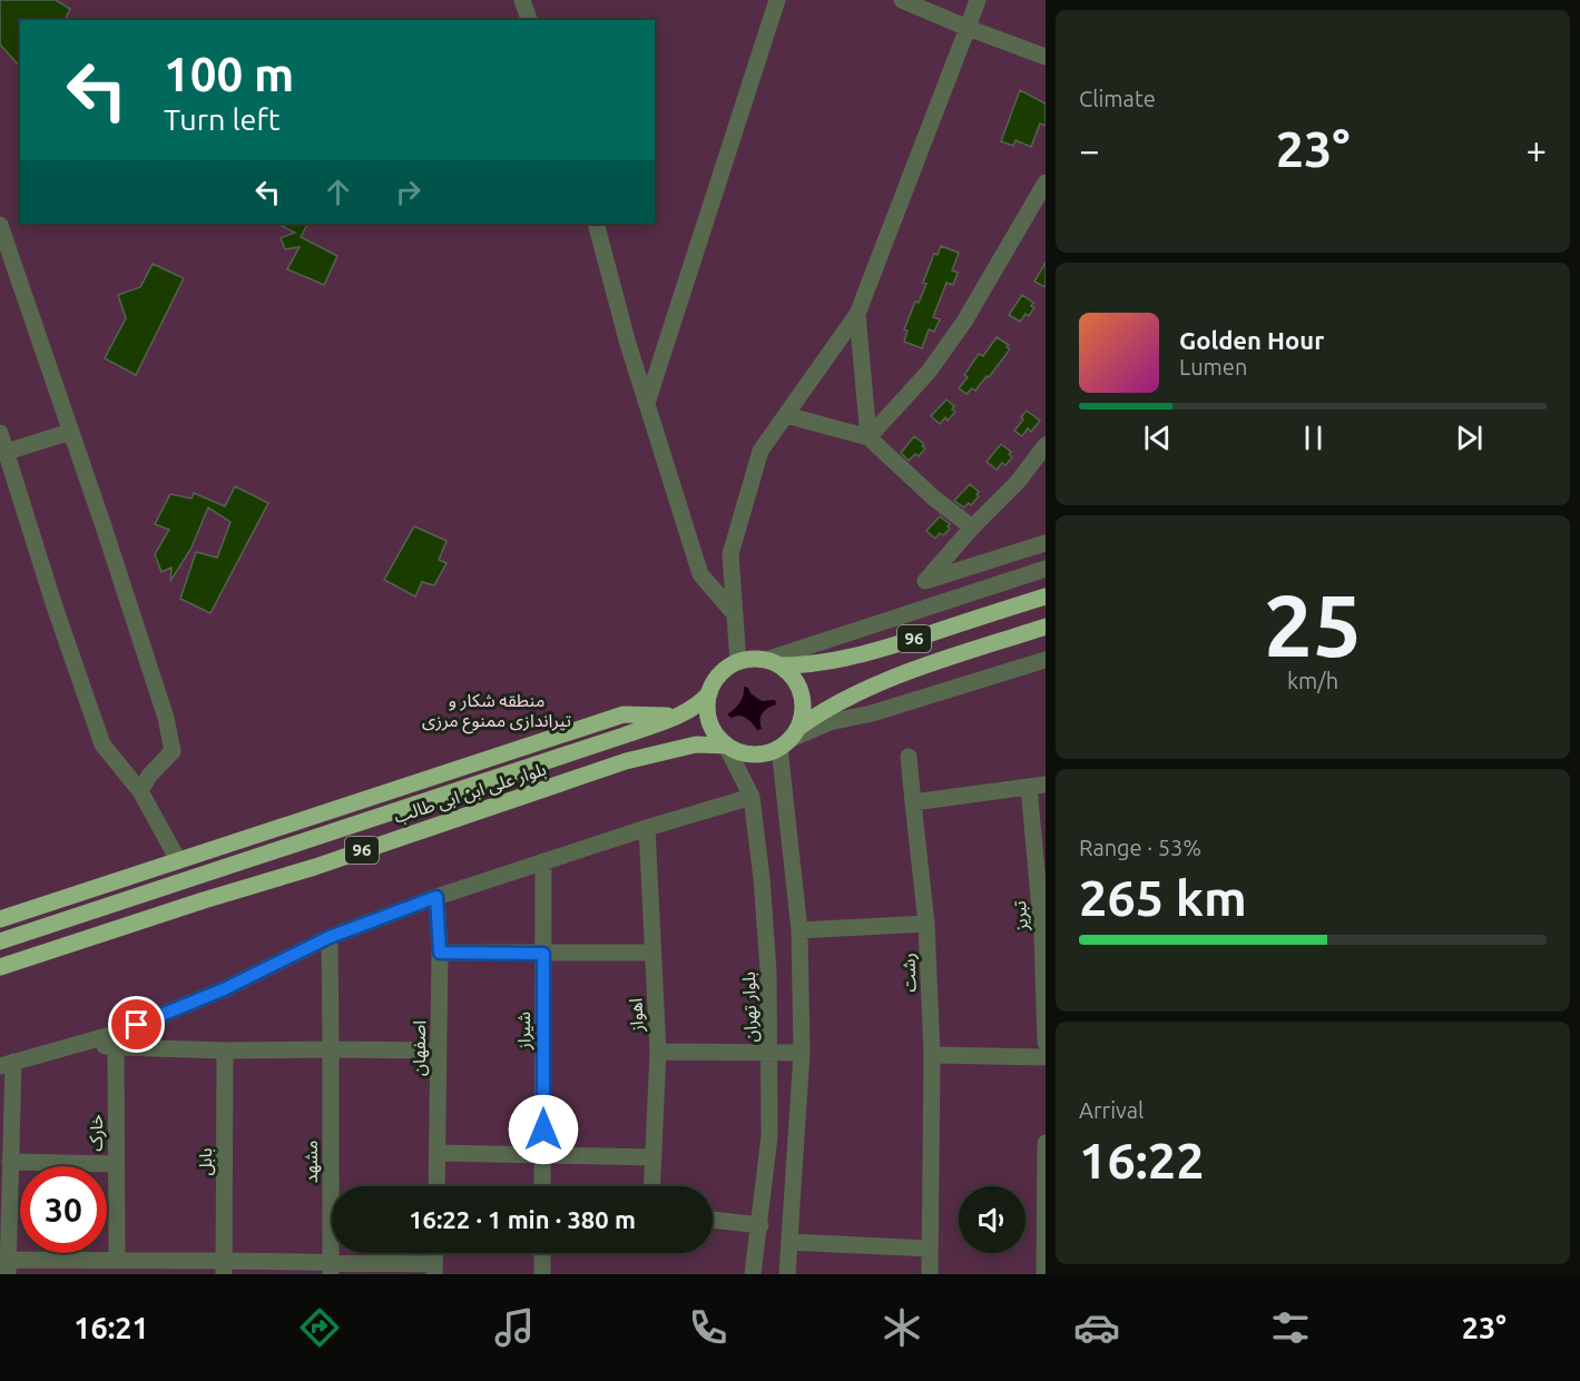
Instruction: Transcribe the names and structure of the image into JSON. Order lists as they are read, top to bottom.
{
  "streets": {
    "main road": ["96", "بلوار علی ابن ابی طالب"],
    "street": [
      "تبریز",
      "رشت",
      "بلوار تهران",
      "اهواز",
      "شیراز",
      "اصفهان",
      "خارک",
      "بابل",
      "مشهد"
    ]
  },
  "crossings": [
    ["96", "بلوار علی ابن ابی طالب"],
    ["96", "بلوار تهران"],
    ["بلوار علی ابن ابی طالب", "بلوار تهران"]
  ],
  "parks": ["منطقه شکار و تیراندازی ممنوع مرزی"],
  "page": {
    "tile": [
      "Climate",
      ["25", "km/h"],
      ["Range · 53%", "265 km"],
      ["Arrival", "16:22"]
    ],
    "turn": ["100 m", "Turn left"],
    "heat": ["−", "23°", "+"],
    "song": ["Golden Hour", "Lumen"],
    "limit": "30",
    "trip": "16:22 · 1 min · 380 m",
    "tabs": ["16:21", "23°"]
  }
}
